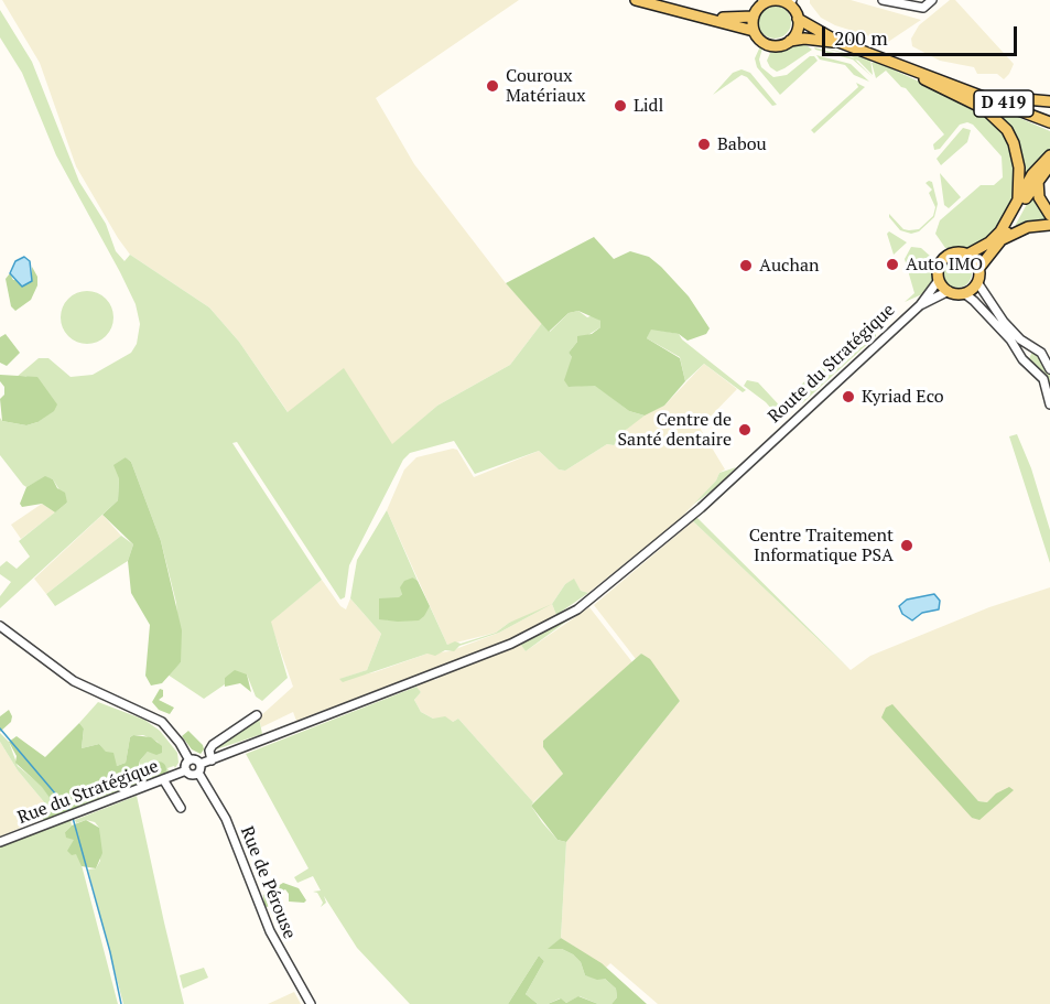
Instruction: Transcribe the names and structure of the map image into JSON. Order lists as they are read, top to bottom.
{
  "streets": {
    "main road": ["D 419"],
    "street": ["Route du Stratégique", "Rue du Stratégique", "Rue de Pérouse"]
  },
  "crossings": [
    ["Route du Stratégique", "Rue de Pérouse"]
  ],
  "places": [
    "Couroux Matériaux",
    "Lidl",
    "Babou",
    "Auto IMO",
    "Auchan",
    "Kyriad Eco",
    "Centre de Santé dentaire",
    "Centre Traitement Informatique PSA"
  ],
  "scale_bar": "200 m"
}
